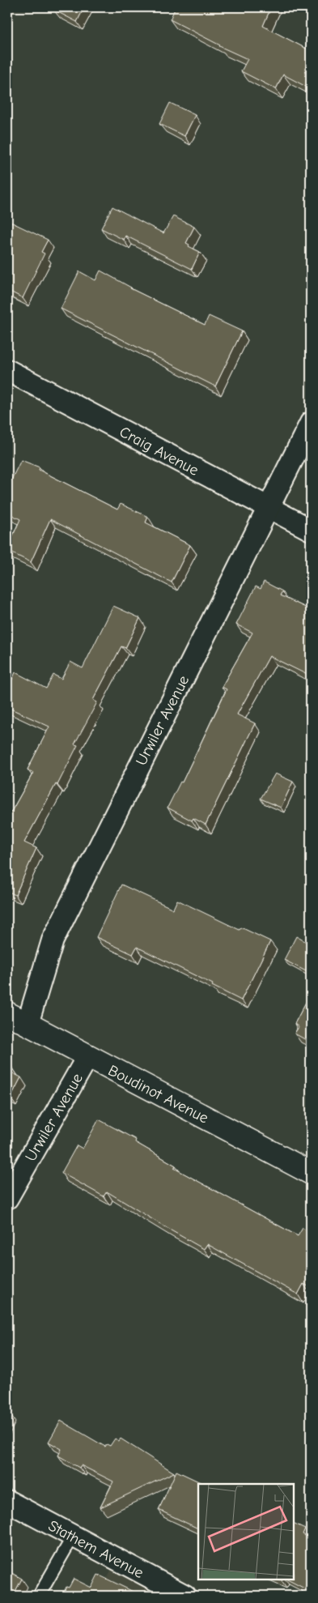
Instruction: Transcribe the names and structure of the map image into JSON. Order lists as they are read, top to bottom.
{
  "streets": {
    "street": [
      "Craig Avenue",
      "Urwiler Avenue",
      "Boudinot Avenue",
      "Stathem Avenue"
    ]
  },
  "crossings": [
    ["Craig Avenue", "Urwiler Avenue"],
    ["Urwiler Avenue", "Boudinot Avenue"]
  ]
}
